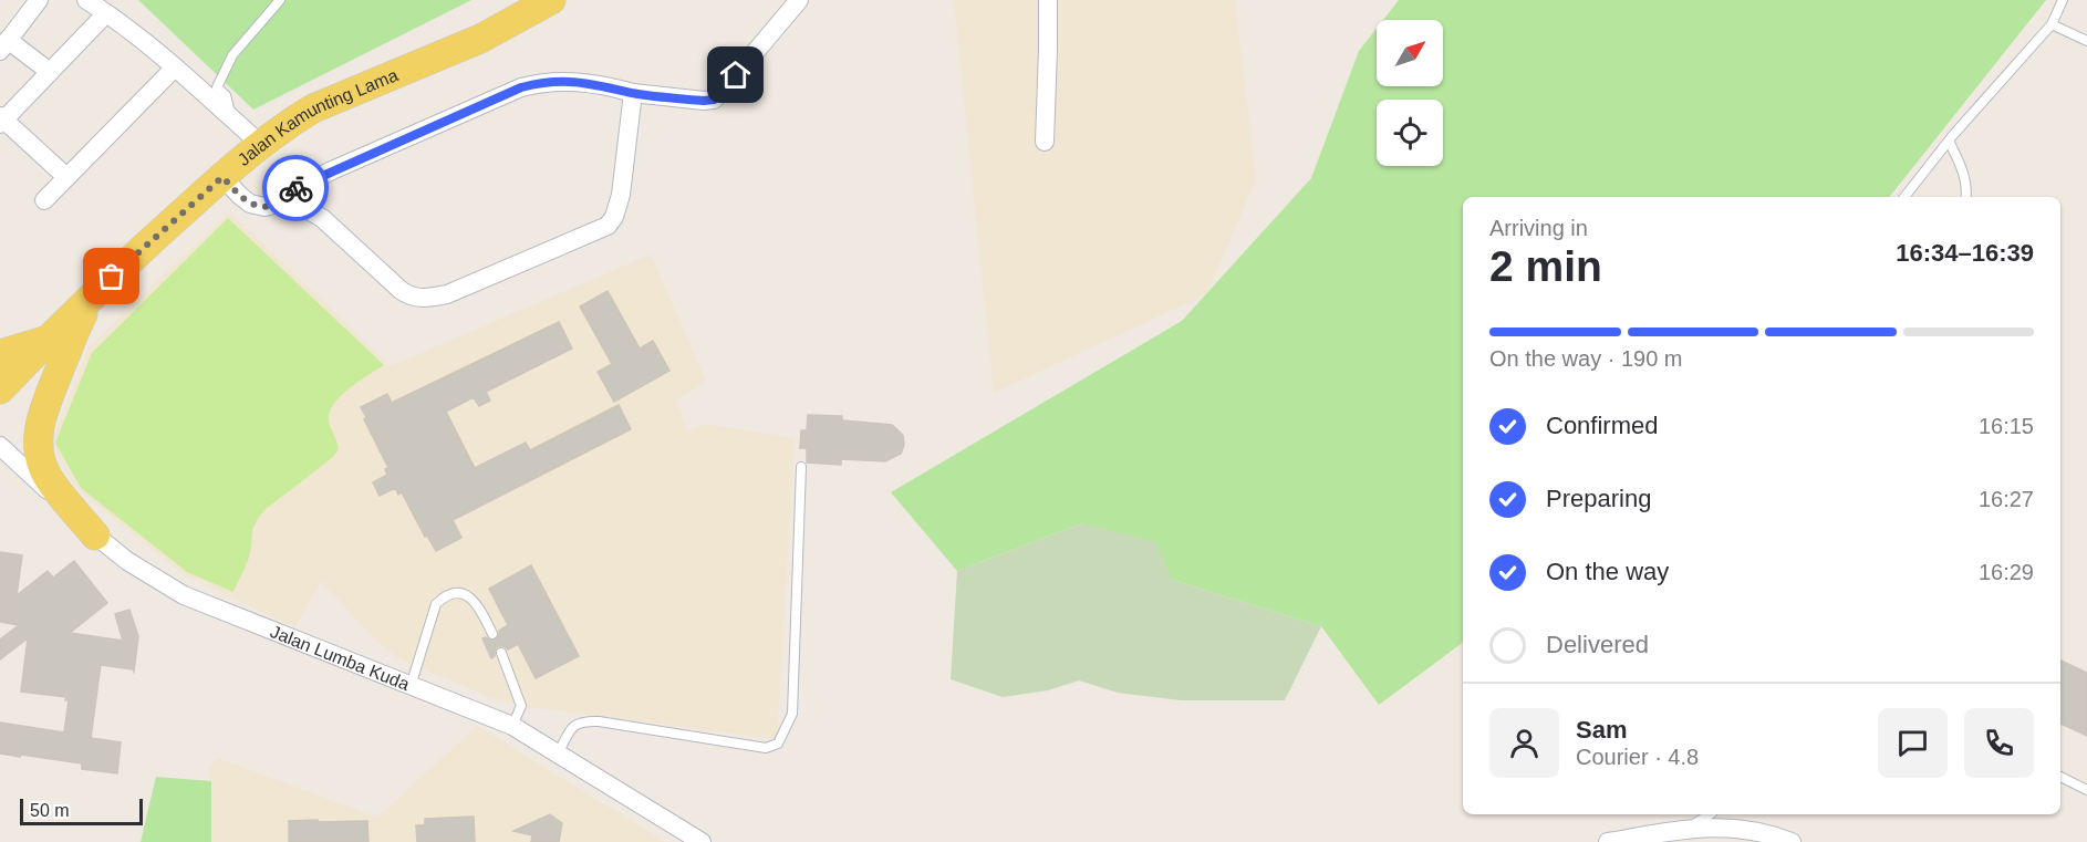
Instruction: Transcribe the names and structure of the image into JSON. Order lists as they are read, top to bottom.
{
  "streets": {
    "main road": ["Jalan Kamunting Lama"],
    "street": ["Jalan Lumba Kuda"]
  },
  "scale_bar": "50 m",
  "north": "top right",
  "page": {
    "heading": ["2 min", "Arriving in", "16:34–16:39"],
    "panel": ["Sam", "Courier · 4.8"],
    "bar": "On the way · 190 m",
    "list": [
      ["Confirmed", "16:15"],
      ["Preparing", "16:27"],
      ["On the way", "16:29"],
      "Delivered"
    ],
    "scale": "50 m"
  }
}
